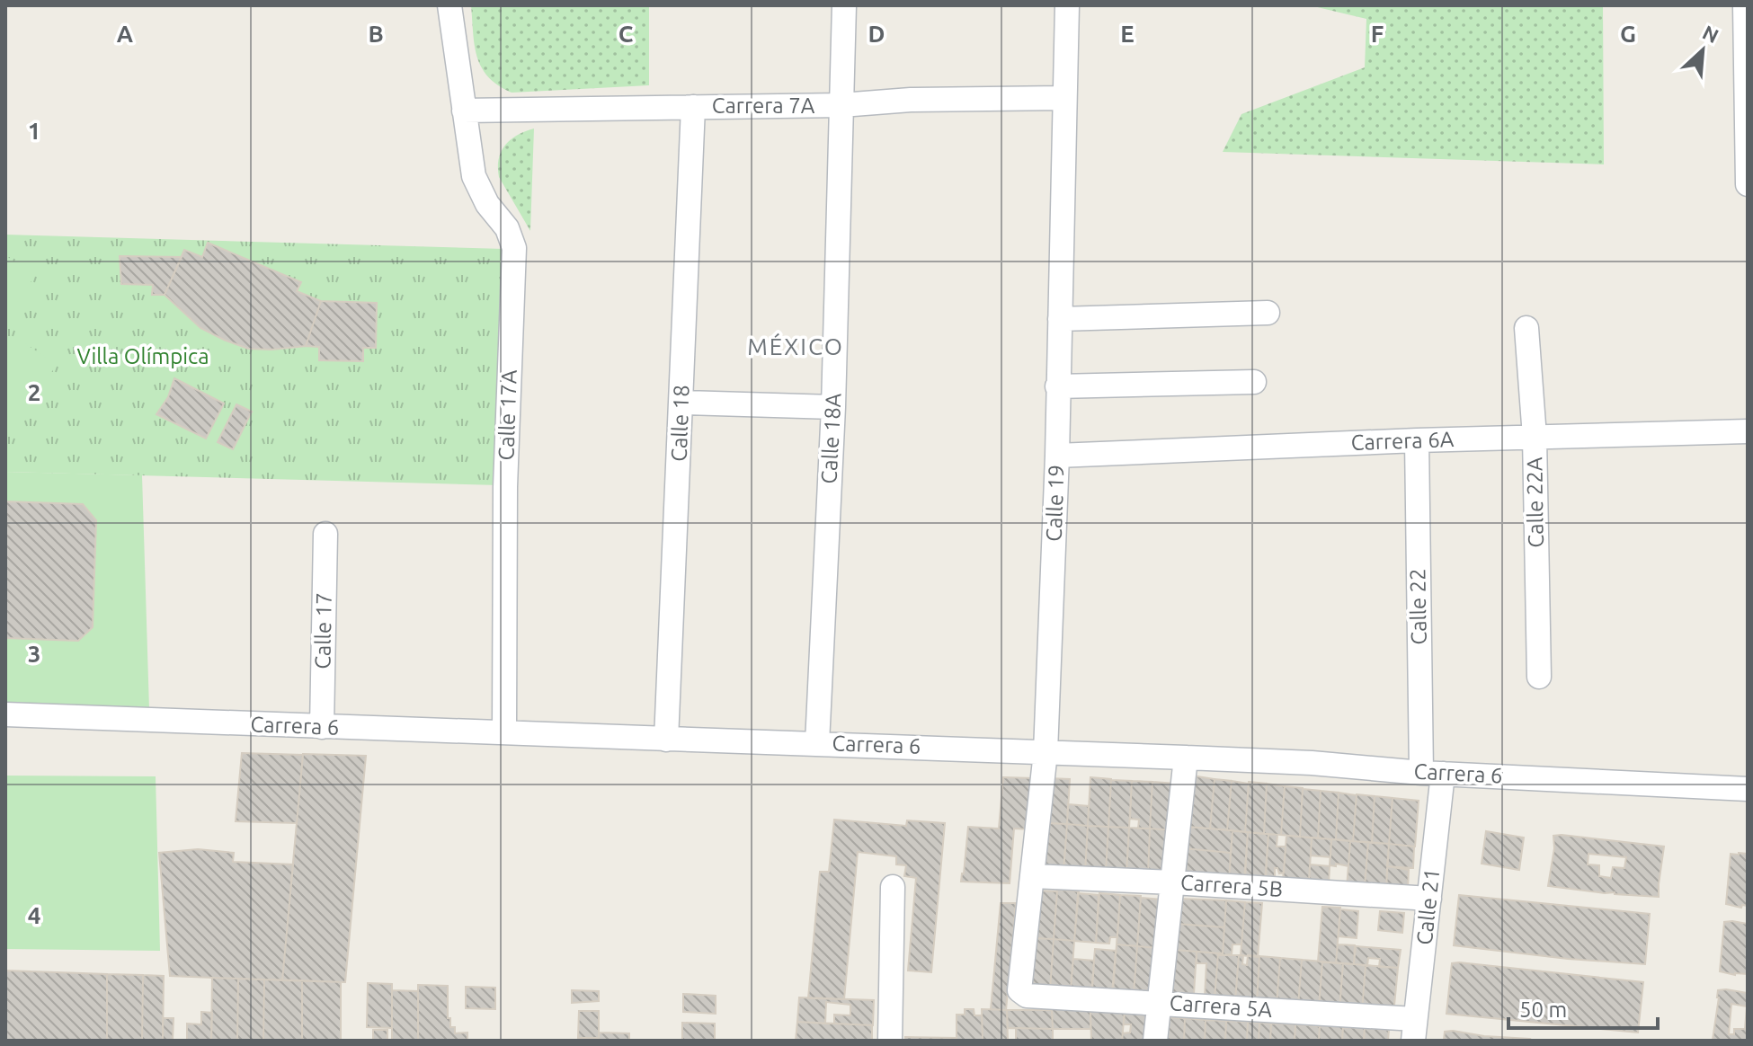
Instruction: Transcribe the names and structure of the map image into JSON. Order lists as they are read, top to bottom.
{
  "streets": {
    "street": [
      "Carrera 7A",
      "Calle 17A",
      "Calle 18",
      "Calle 18A",
      "Carrera 6A",
      "Calle 22A",
      "Calle 19",
      "Calle 22",
      "Calle 17",
      "Carrera 6",
      "Carrera 5B",
      "Calle 21",
      "Carrera 5A"
    ]
  },
  "crossings": [
    ["Carrera 7A", "Calle 17A"],
    ["Carrera 7A", "Calle 18"],
    ["Carrera 7A", "Calle 18A"],
    ["Carrera 7A", "Calle 19"],
    ["Calle 17A", "Carrera 6"],
    ["Calle 18", "Carrera 6"],
    ["Calle 18A", "Carrera 6"],
    ["Carrera 6A", "Calle 22A"],
    ["Carrera 6A", "Calle 19"],
    ["Carrera 6A", "Calle 22"],
    ["Calle 19", "Carrera 6"],
    ["Calle 19", "Carrera 5B"],
    ["Calle 19", "Carrera 5A"],
    ["Calle 22", "Carrera 6"],
    ["Calle 22", "Calle 21"],
    ["Calle 17", "Carrera 6"],
    ["Carrera 6", "Calle 21"],
    ["Carrera 5B", "Calle 21"],
    ["Calle 21", "Carrera 5A"]
  ],
  "districts": ["MÉXICO"],
  "parks": ["Villa Olímpica"],
  "scale_bar": "50 m",
  "north": "top right",
  "grid": {
    "columns": [
      "A",
      "B",
      "C",
      "D",
      "E",
      "F",
      "G"
    ],
    "rows": [
      "1",
      "2",
      "3",
      "4"
    ]
  }
}
